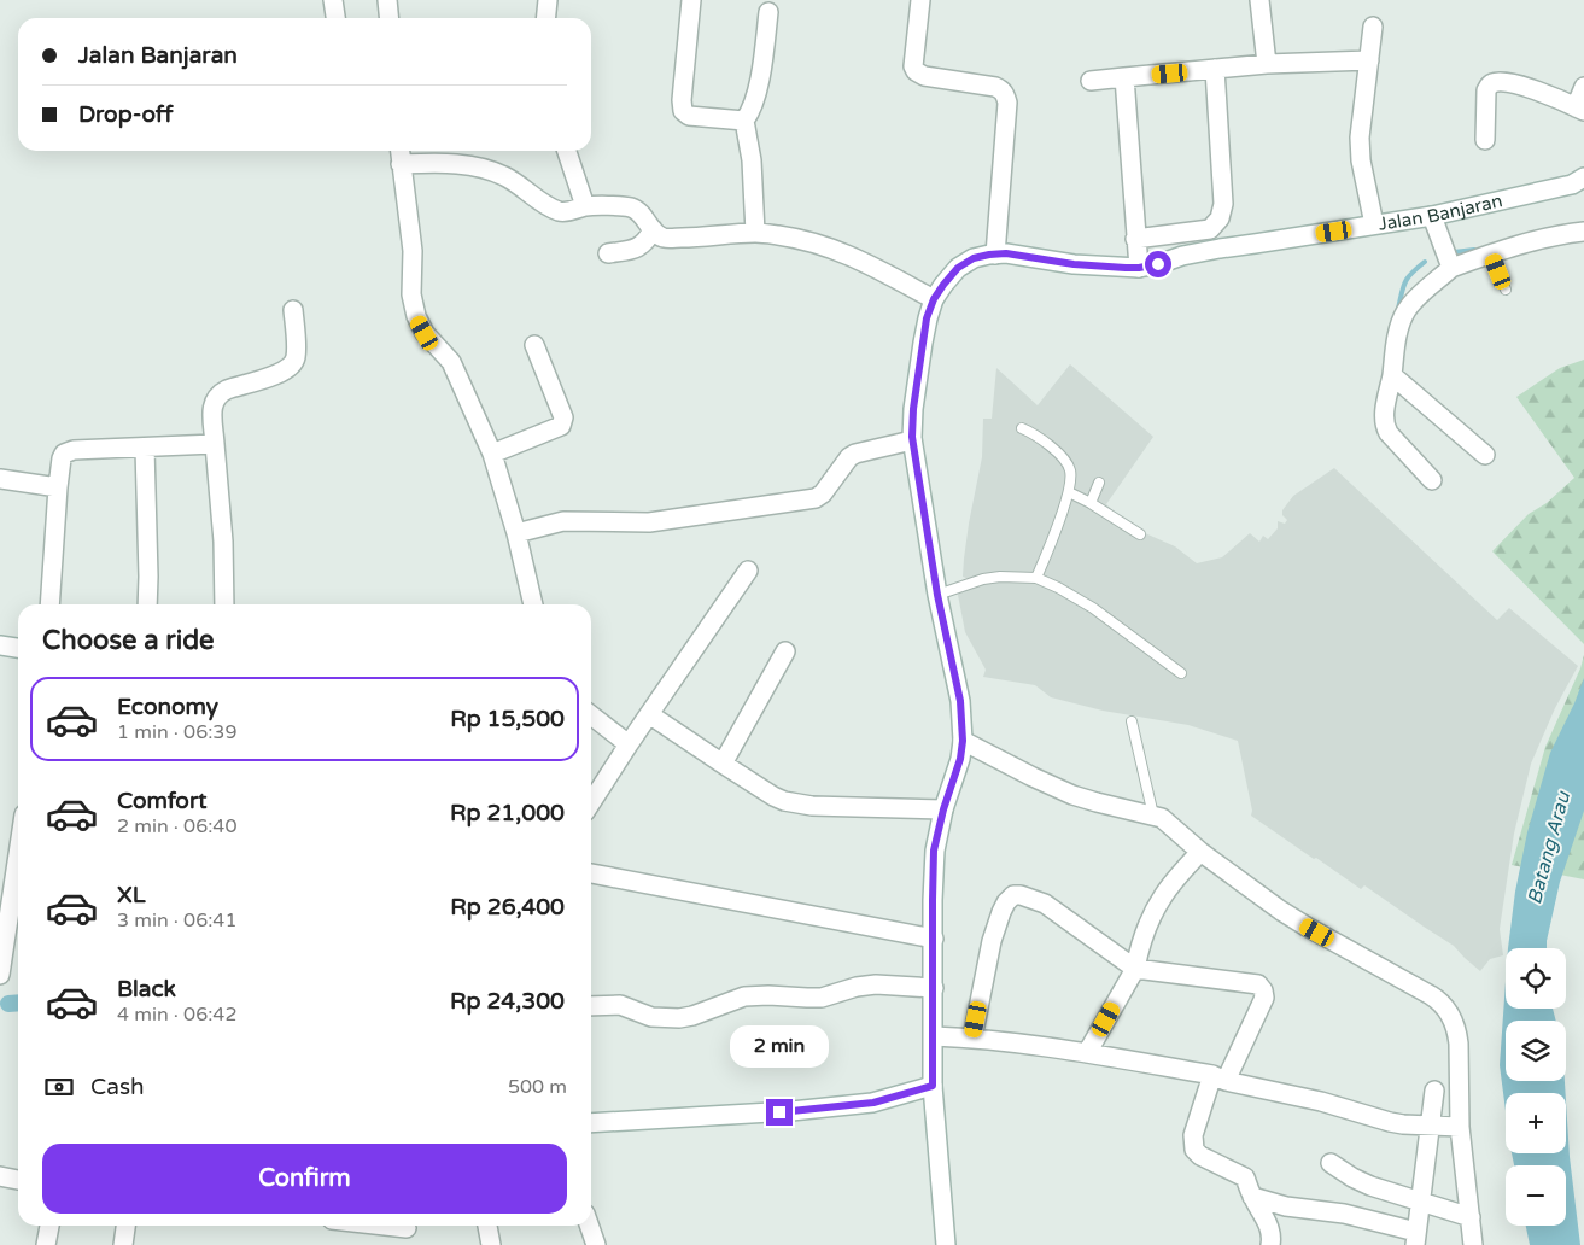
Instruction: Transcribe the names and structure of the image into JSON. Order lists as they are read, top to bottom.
{
  "streets": {
    "street": ["Jalan Banjaran"]
  },
  "water": ["Batang Arau"],
  "page": {
    "banner": ["Jalan Banjaran", "Drop-off"],
    "heading": "Choose a ride",
    "list": [
      {
        "name": "Economy",
        "note": "1 min · 06:39",
        "value": "Rp 15,500"
      },
      {
        "name": "Comfort",
        "note": "2 min · 06:40",
        "value": "Rp 21,000"
      },
      {
        "name": "XL",
        "note": "3 min · 06:41",
        "value": "Rp 26,400"
      },
      {
        "name": "Black",
        "note": "4 min · 06:42",
        "value": "Rp 24,300"
      }
    ],
    "map_buttons": ["+", "−"],
    "bubble": "2 min",
    "pay": ["Cash", "500 m"],
    "buttons": "Confirm"
  }
}
